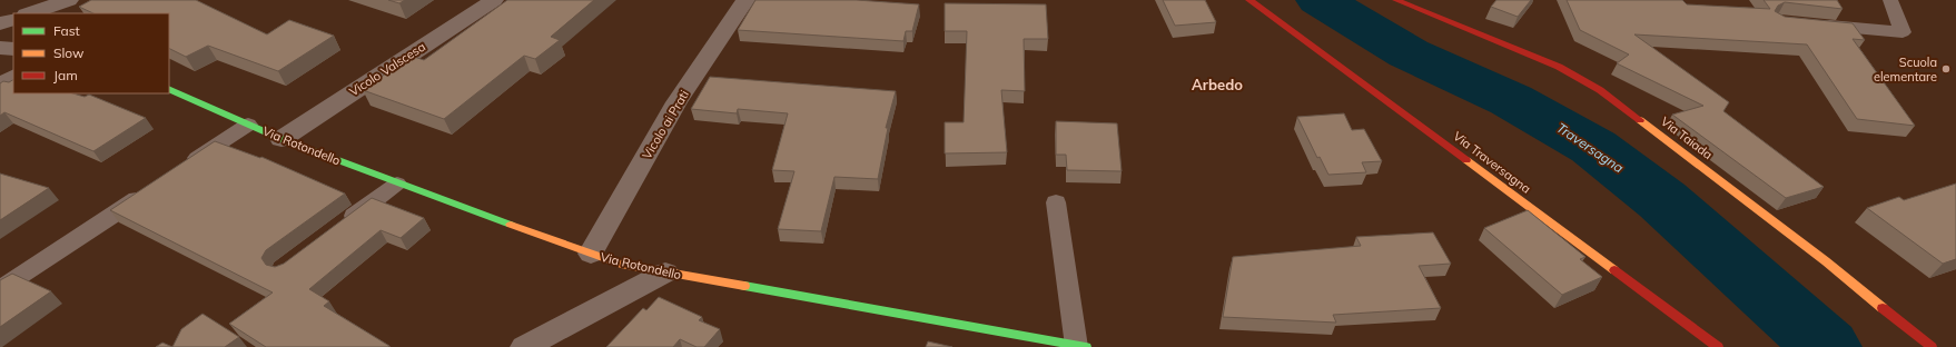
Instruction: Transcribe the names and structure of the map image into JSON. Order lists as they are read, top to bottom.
{
  "streets": {
    "street": [
      "Vicolo Valscesa",
      "Vicolo ai Prati",
      "Via Taiada",
      "Via Rotondello",
      "Via Traversagna"
    ]
  },
  "crossings": [
    ["Vicolo Valscesa", "Via Rotondello"],
    ["Vicolo ai Prati", "Via Rotondello"]
  ],
  "districts": ["Arbedo"],
  "water": ["Traversagna"],
  "places": ["Scuola elementare"],
  "legend": ["Fast", "Slow", "Jam"]
}
